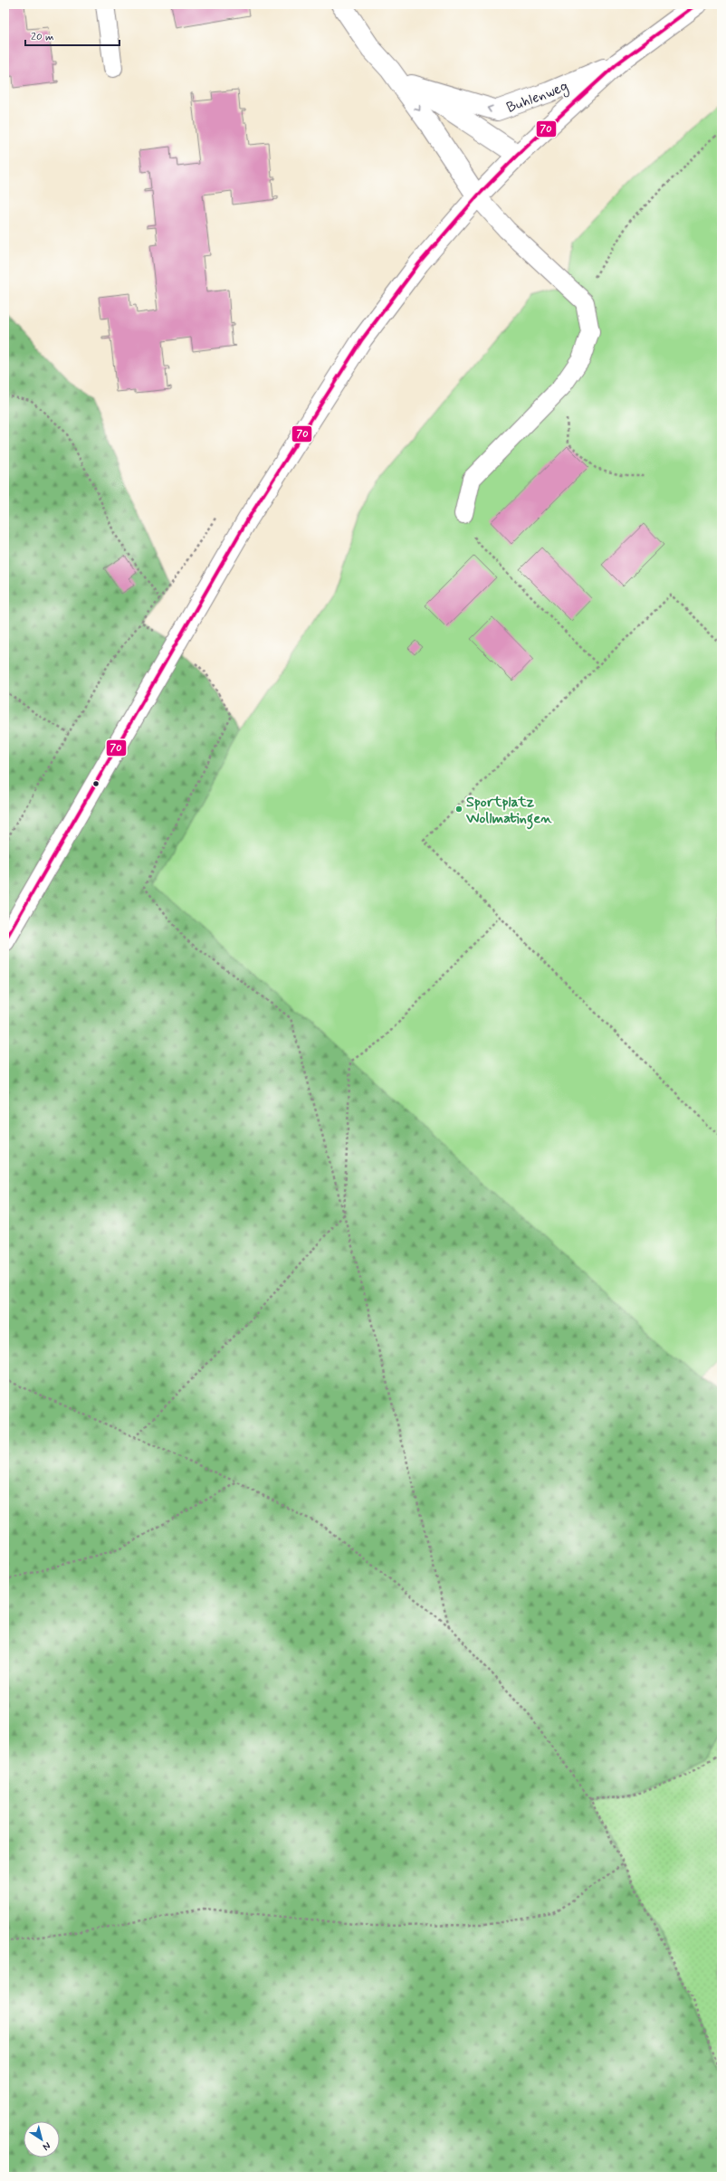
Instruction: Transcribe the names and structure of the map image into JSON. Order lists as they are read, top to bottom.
{
  "streets": {
    "street": ["Buhlenweg"]
  },
  "places": ["Sportplatz Wollmatingen"],
  "lines": ["transit line 70"],
  "scale_bar": "20 m",
  "north": "bottom right"
}
